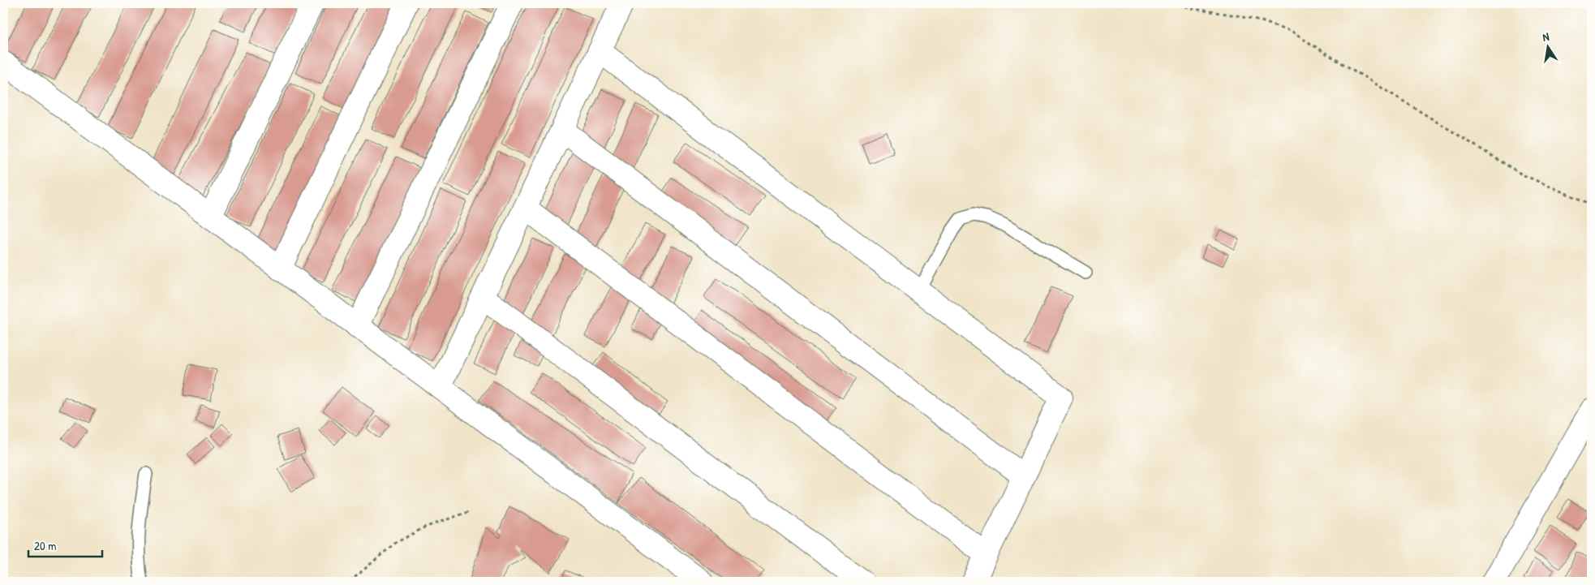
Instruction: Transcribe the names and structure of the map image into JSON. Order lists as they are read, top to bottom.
{
  "scale_bar": "20 m",
  "north": "top"
}
